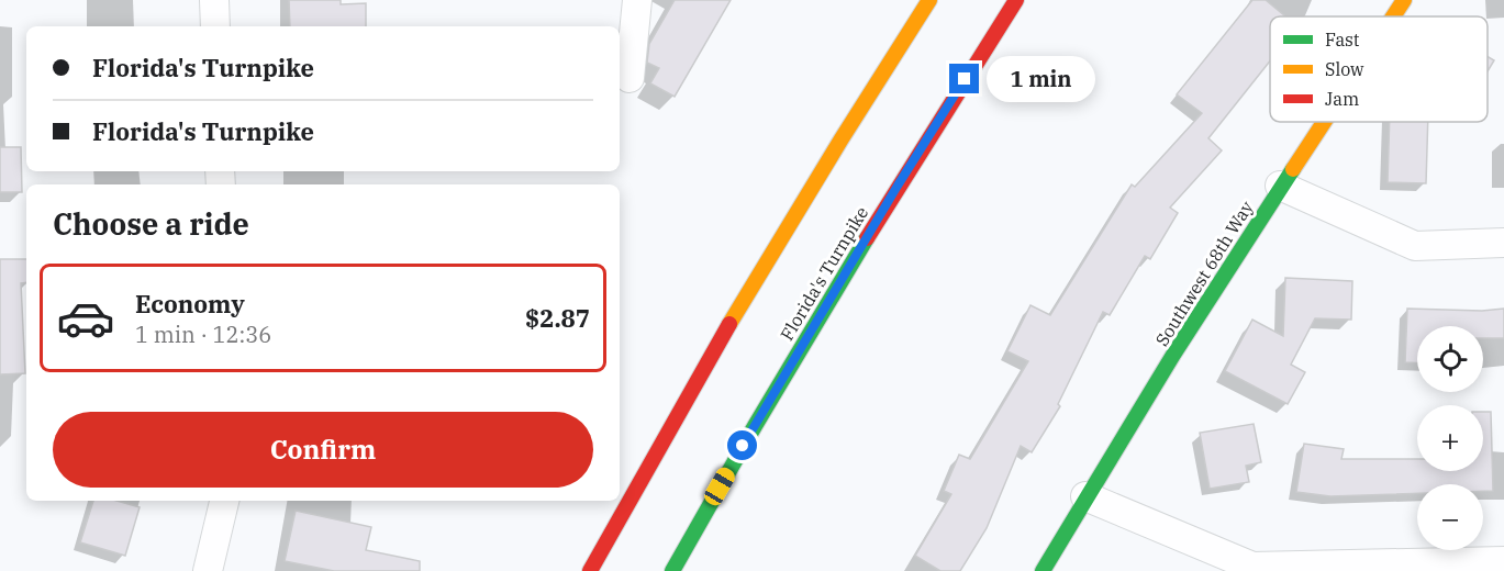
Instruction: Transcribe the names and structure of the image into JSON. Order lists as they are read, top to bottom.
{
  "streets": {
    "main road": ["Florida's Turnpike", "Southwest 68th Way"]
  },
  "legend": ["Fast", "Slow", "Jam"],
  "page": {
    "banner": ["Florida's Turnpike", "Florida's Turnpike"],
    "bubble": "1 min",
    "heading": "Choose a ride",
    "list": [
      {
        "name": "Economy",
        "note": "1 min · 12:36",
        "value": "$2.87"
      }
    ],
    "map_buttons": ["+", "−"],
    "buttons": "Confirm"
  }
}
